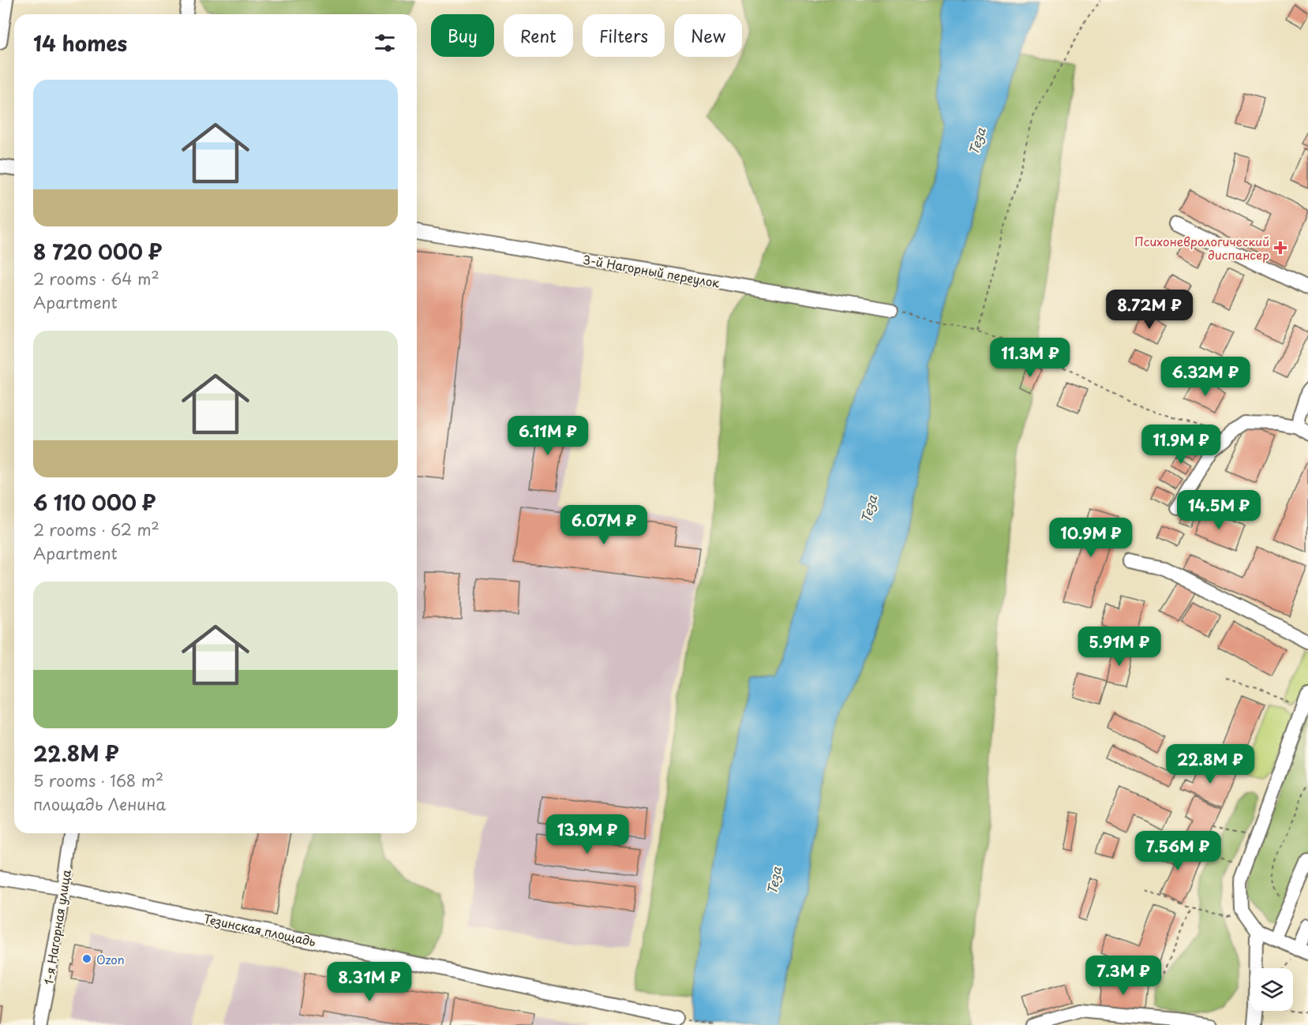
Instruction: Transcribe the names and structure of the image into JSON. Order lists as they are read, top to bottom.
{
  "streets": {
    "street": ["3-й Нагорный переулок", "1-я Нагорная улица", "Тезинская площадь"]
  },
  "crossings": [
    ["1-я Нагорная улица", "Тезинская площадь"]
  ],
  "water": ["Теза"],
  "places": {
    "health": ["Психоневрологический диспансер"],
    "other": ["Ozon"]
  },
  "page": {
    "chip": [
      "Buy",
      "Rent",
      "Filters",
      "New"
    ],
    "heading": "14 homes",
    "list": [
      {
        "name": "8 720 000 ₽",
        "note": "2 rooms · 64 m² · Apartment"
      },
      {
        "name": "6 110 000 ₽",
        "note": "2 rooms · 62 m² · Apartment"
      },
      {
        "name": "22.8M ₽",
        "note": "5 rooms · 168 m² · площадь Ленина"
      }
    ],
    "price": [
      "8.72M ₽",
      "11.3M ₽",
      "6.32M ₽",
      "6.11M ₽",
      "11.9M ₽",
      "14.5M ₽",
      "6.07M ₽",
      "10.9M ₽",
      "5.91M ₽",
      "22.8M ₽",
      "13.9M ₽",
      "7.56M ₽",
      "7.3M ₽",
      "8.31M ₽"
    ]
  }
}
